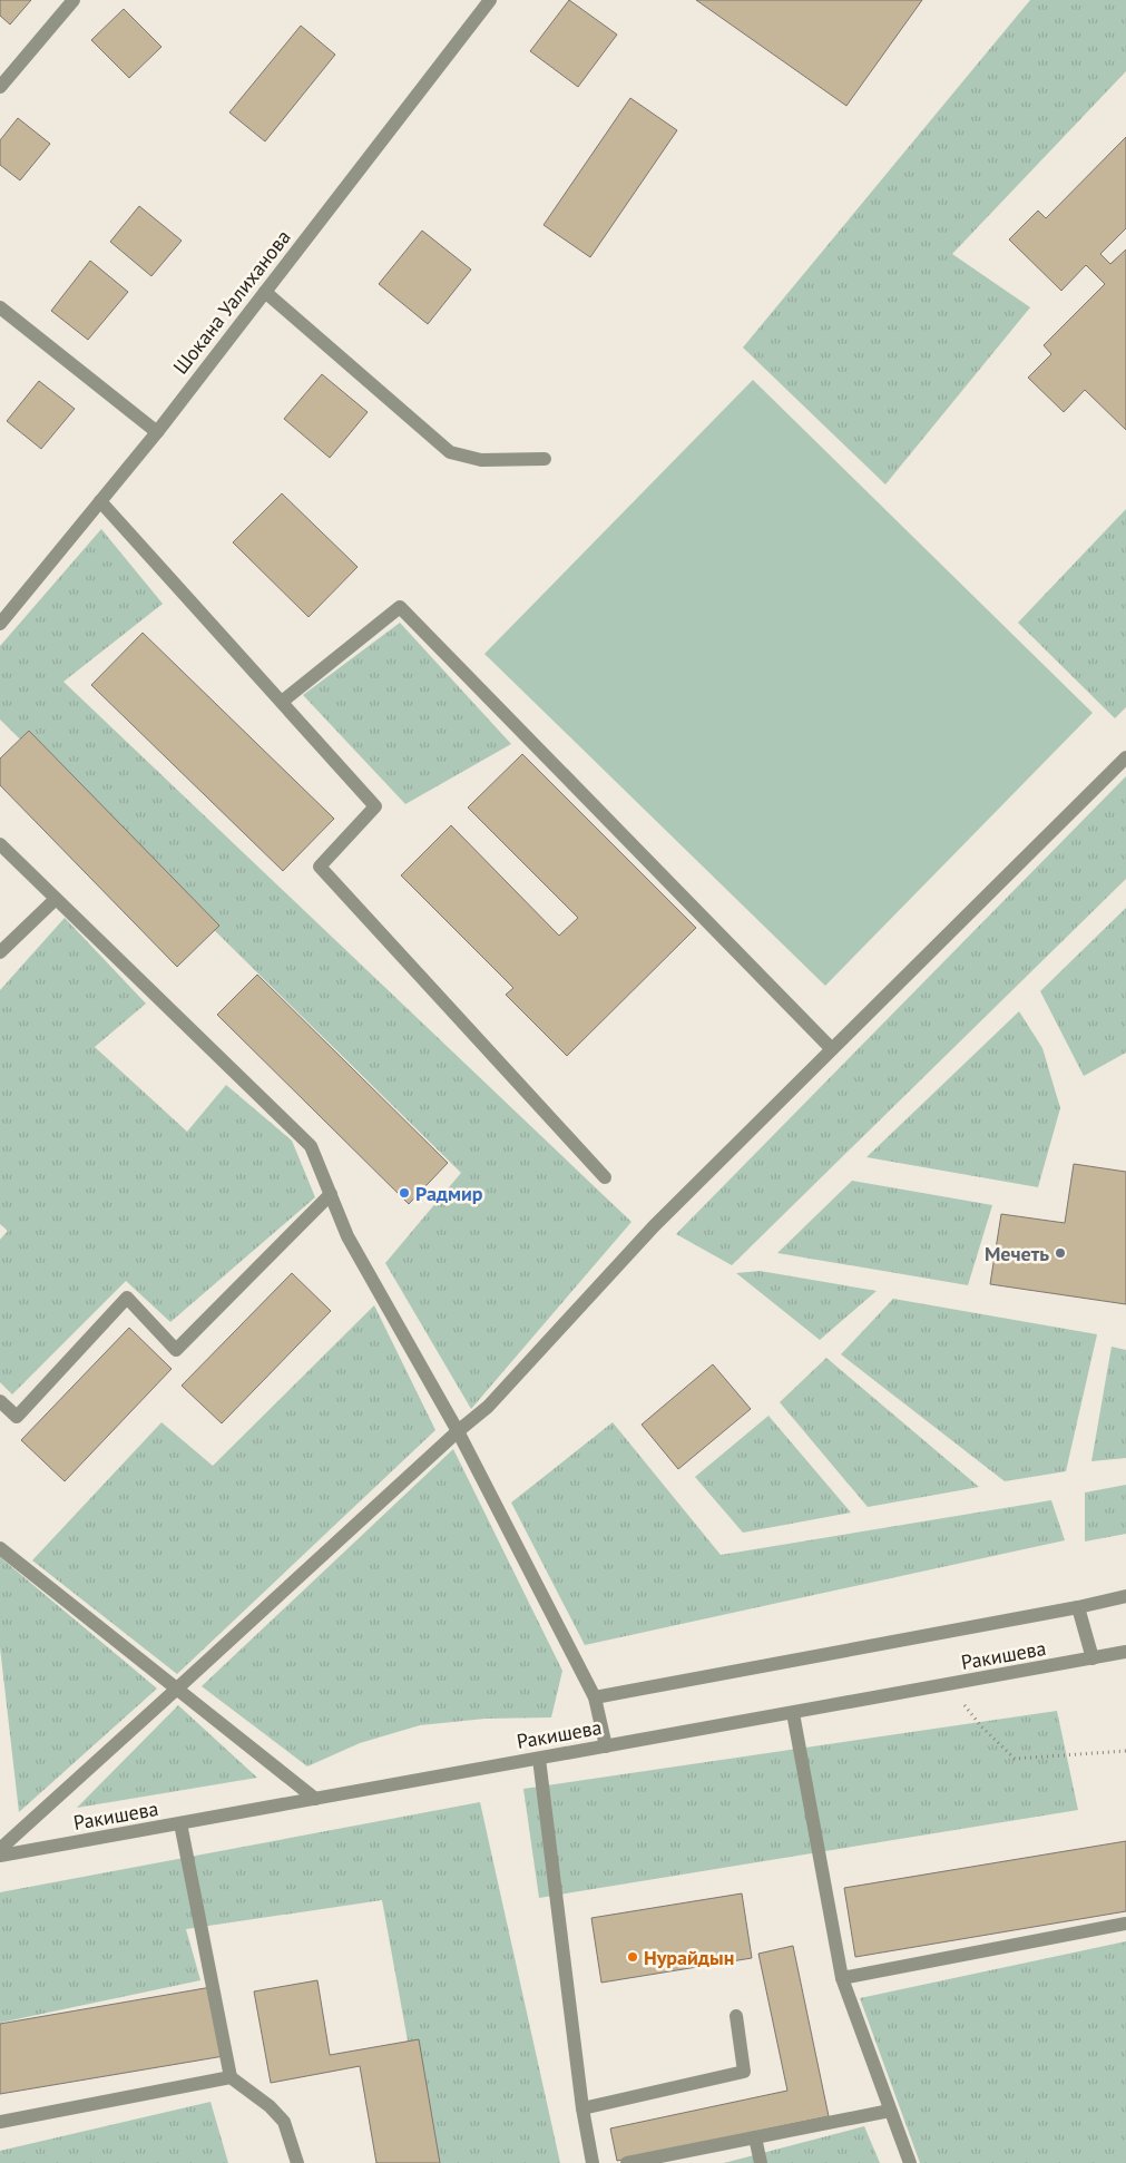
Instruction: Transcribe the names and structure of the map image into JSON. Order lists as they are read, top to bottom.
{
  "streets": {
    "street": ["Шокана Уалиханова", "Ракишева"]
  },
  "places": ["Радмир", "Мечеть", "Нурайдын"]
}
